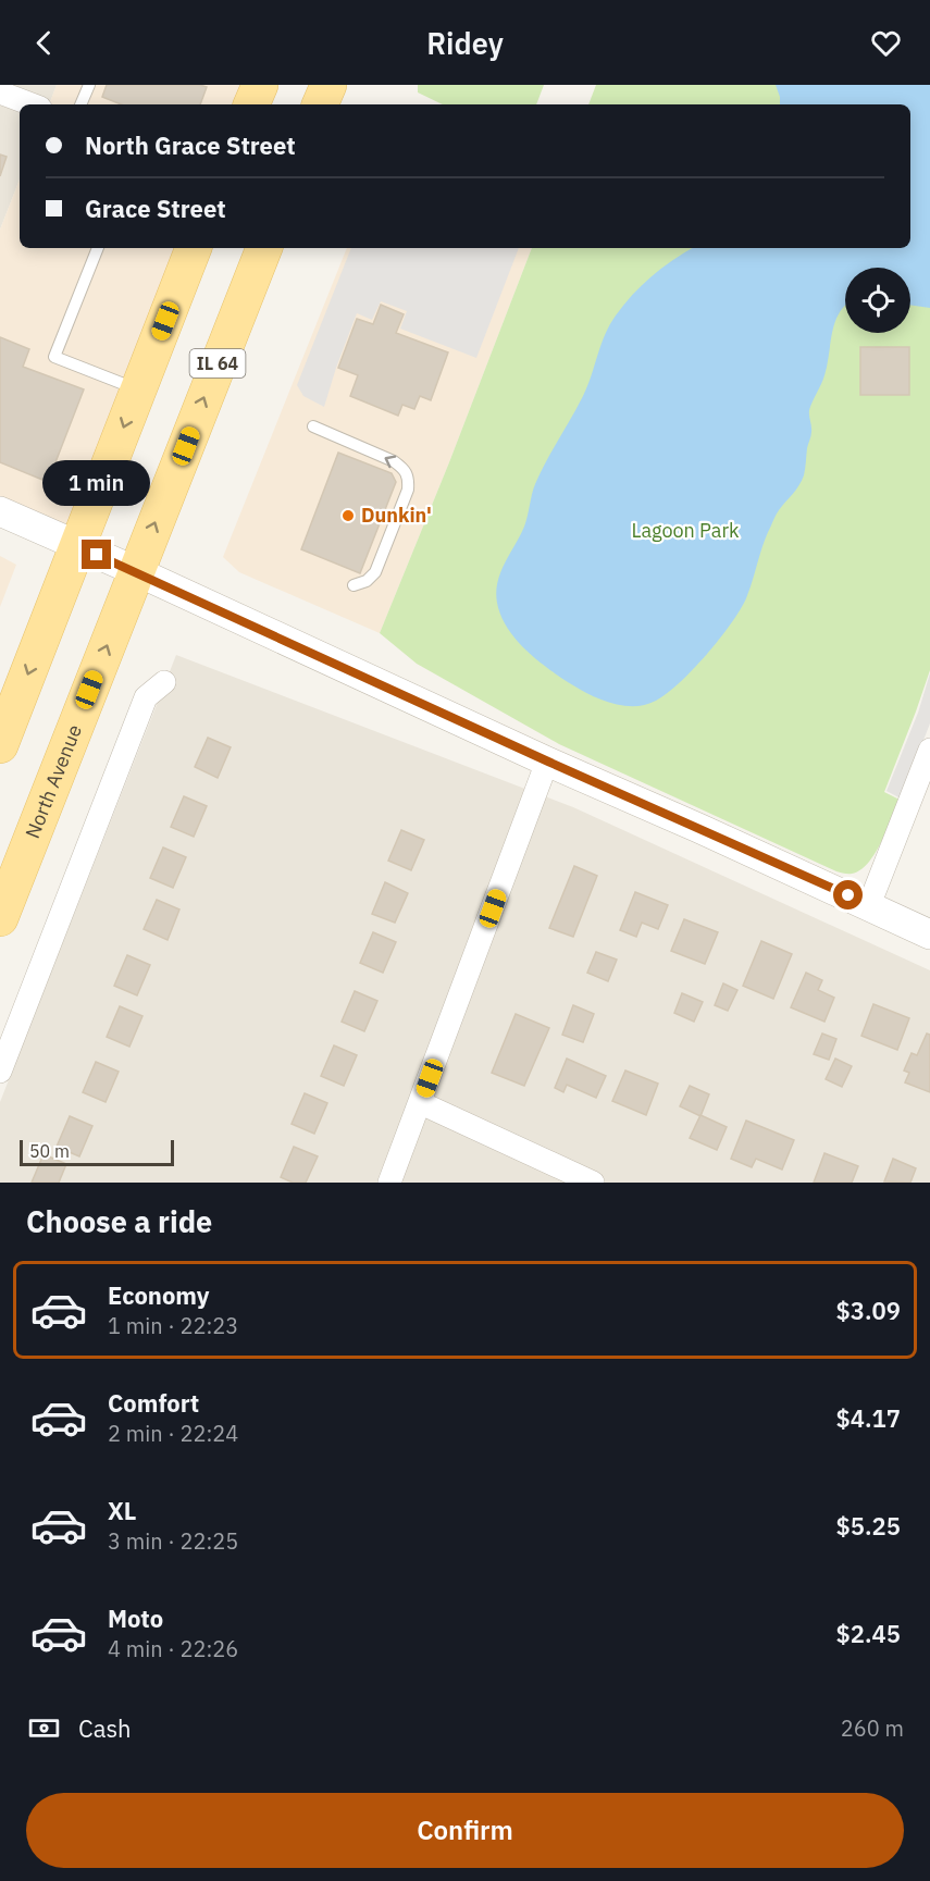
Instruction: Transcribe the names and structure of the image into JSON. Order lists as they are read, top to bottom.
{
  "streets": {
    "main road": ["IL 64", "North Avenue"]
  },
  "parks": ["Lagoon Park"],
  "places": ["Dunkin'"],
  "scale_bar": "50 m",
  "page": {
    "header": "Ridey",
    "banner": ["North Grace Street", "Grace Street"],
    "bubble": "1 min",
    "scale": "50 m",
    "heading": "Choose a ride",
    "list": [
      {
        "name": "Economy",
        "note": "1 min · 22:23",
        "value": "$3.09"
      },
      {
        "name": "Comfort",
        "note": "2 min · 22:24",
        "value": "$4.17"
      },
      {
        "name": "XL",
        "note": "3 min · 22:25",
        "value": "$5.25"
      },
      {
        "name": "Moto",
        "note": "4 min · 22:26",
        "value": "$2.45"
      }
    ],
    "pay": ["Cash", "260 m"],
    "buttons": "Confirm"
  }
}
